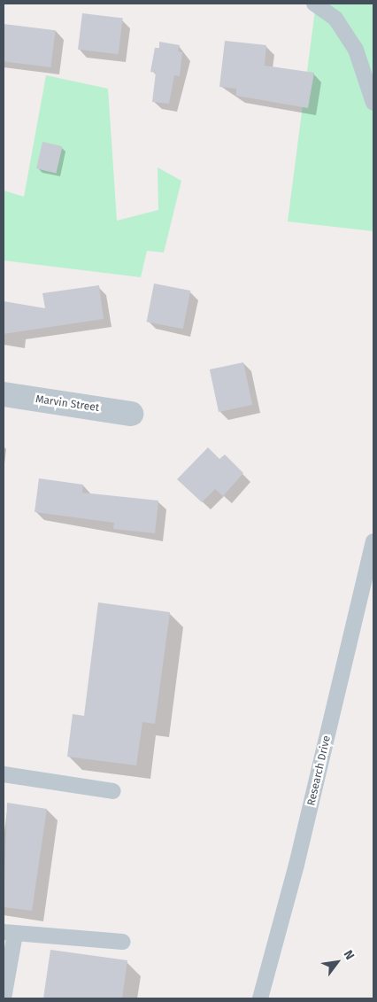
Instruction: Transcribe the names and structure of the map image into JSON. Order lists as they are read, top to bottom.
{
  "streets": {
    "street": ["Marvin Street"],
    "lane": ["Research Drive"]
  },
  "north": "top right"
}
